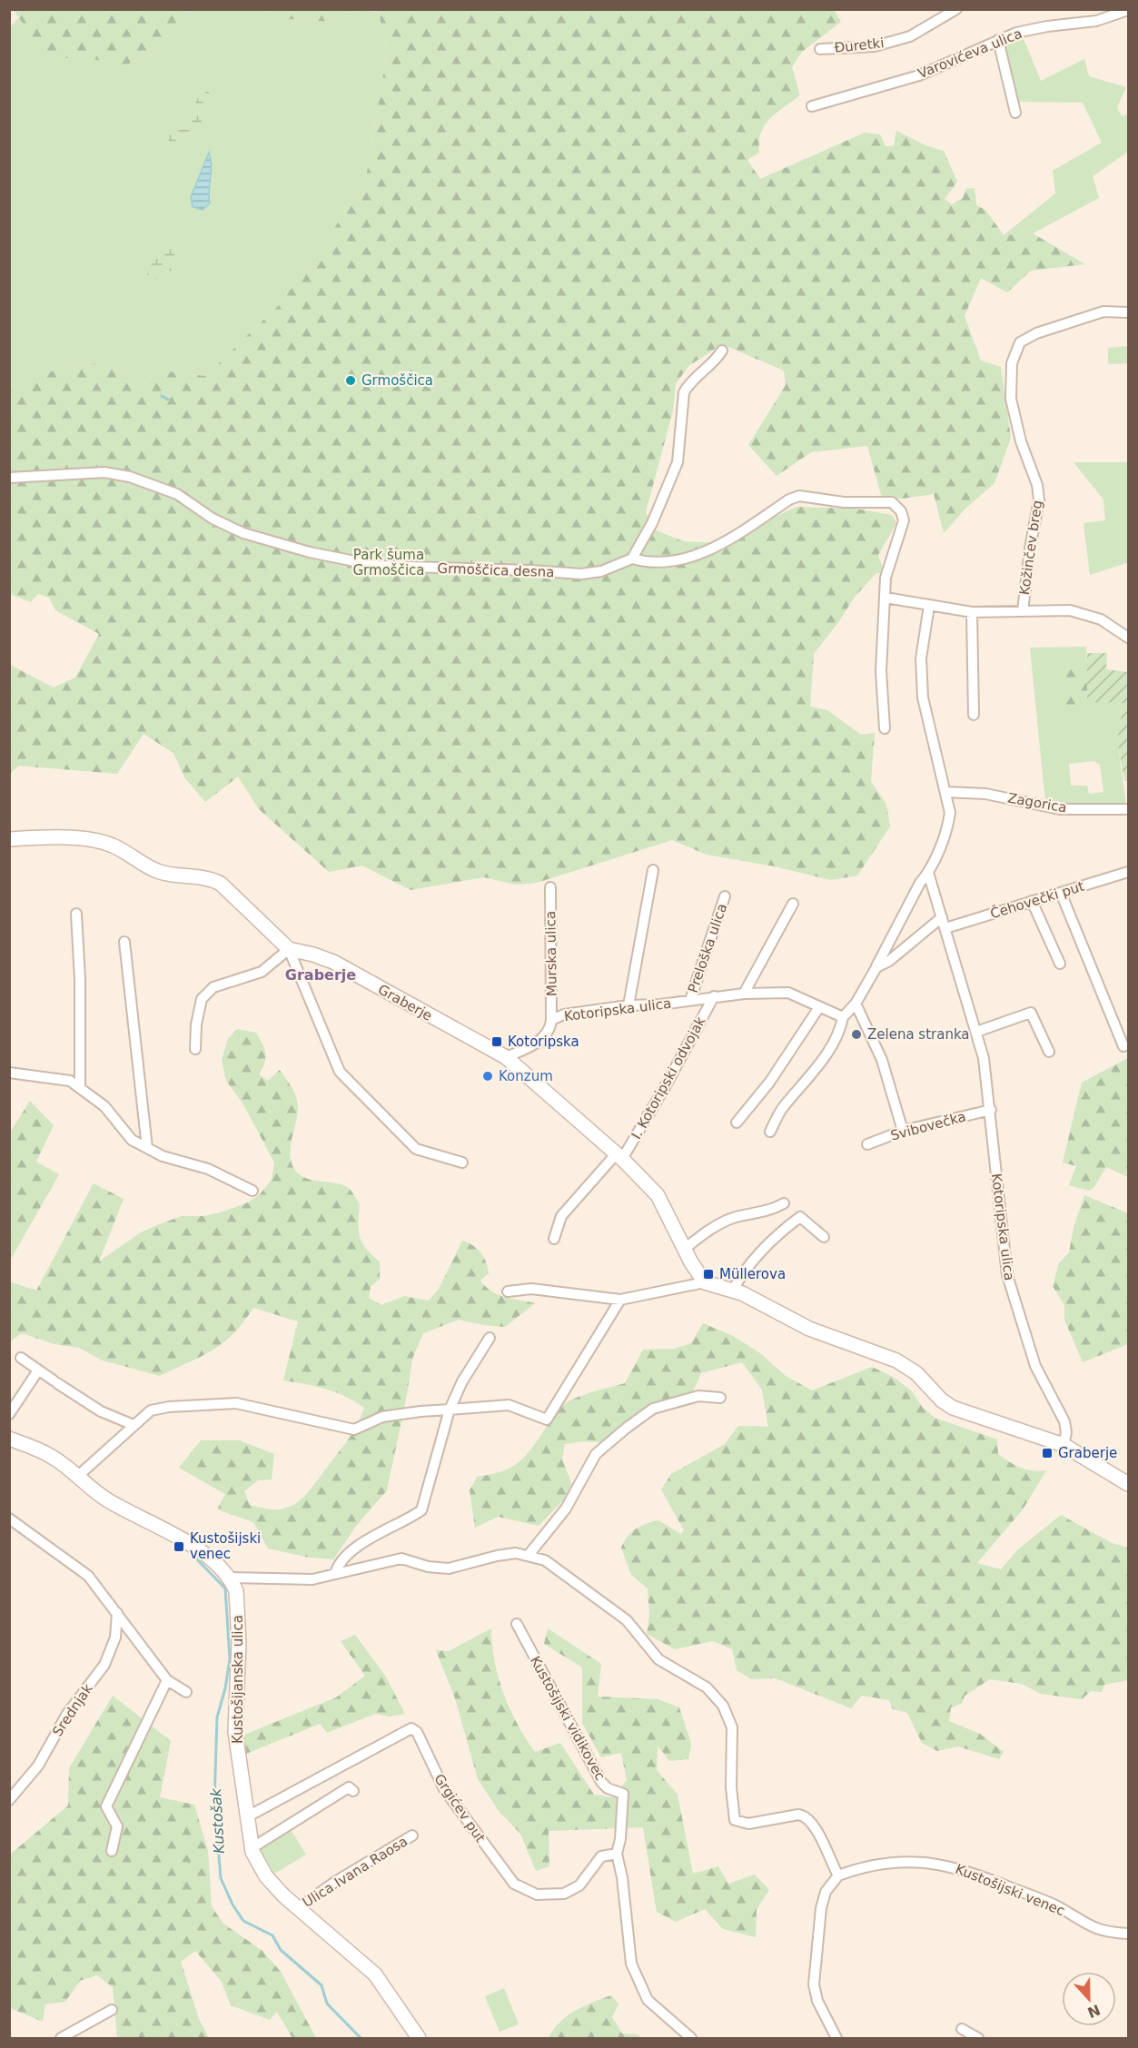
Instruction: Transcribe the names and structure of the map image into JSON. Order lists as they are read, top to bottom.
{
  "streets": {
    "street": [
      "Đuretki",
      "Varovićeva ulica",
      "Kožinčev breg",
      "Grmoščica desna",
      "Zagorica",
      "Čehovečki put",
      "Preloška ulica",
      "Murska ulica",
      "Graberje",
      "Kotoripska ulica",
      "I. Kotoripski odvojak",
      "Svibovečka",
      "Kustošijanska ulica",
      "Srednjak",
      "Kustošijski vidikovec",
      "Grgićev put",
      "Ulica Ivana Raosa",
      "Kustošijski venec"
    ]
  },
  "crossings": [
    ["Čehovečki put", "Kotoripska ulica"],
    ["Preloška ulica", "Kotoripska ulica"],
    ["Murska ulica", "Kotoripska ulica"],
    ["Graberje", "Kotoripska ulica"],
    ["Graberje", "I. Kotoripski odvojak"],
    ["Kotoripska ulica", "I. Kotoripski odvojak"],
    ["Kotoripska ulica", "Svibovečka"],
    ["Kustošijanska ulica", "Grgićev put"],
    ["Kustošijanska ulica", "Ulica Ivana Raosa"],
    ["Kustošijski vidikovec", "Grgićev put"]
  ],
  "districts": ["Graberje"],
  "water": ["Kustošak"],
  "parks": ["Park šuma Grmoščica"],
  "places": {
    "other": ["Grmoščica", "Zelena stranka", "Konzum"],
    "transit": [
      "Kotoripska",
      "Müllerova",
      "Graberje",
      "Kustošijski venec"
    ]
  },
  "north": "bottom"
}
